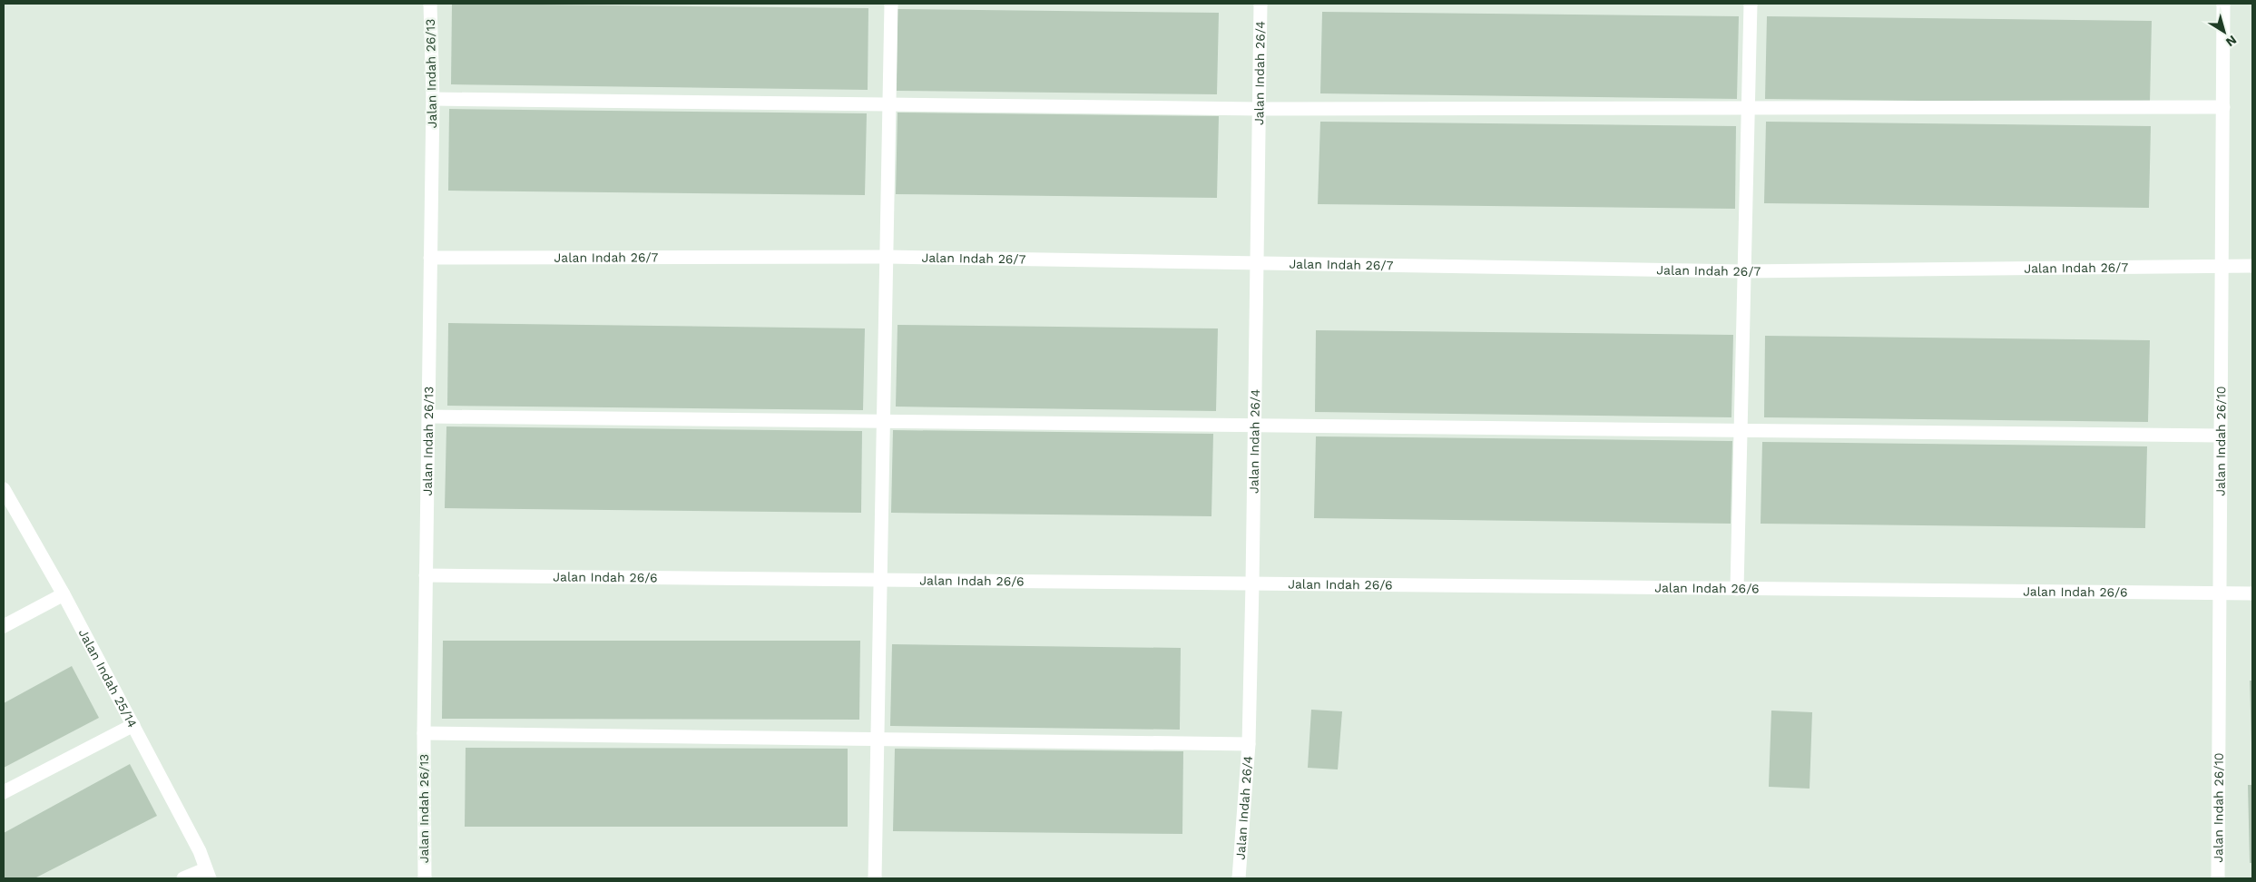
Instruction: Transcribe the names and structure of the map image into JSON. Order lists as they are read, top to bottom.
{
  "streets": {
    "street": [
      "Jalan Indah 26/13",
      "Jalan Indah 26/4",
      "Jalan Indah 26/7",
      "Jalan Indah 26/10",
      "Jalan Indah 26/6",
      "Jalan Indah 25/14"
    ]
  },
  "crossings": [
    ["Jalan Indah 26/13", "Jalan Indah 26/7"],
    ["Jalan Indah 26/13", "Jalan Indah 26/6"],
    ["Jalan Indah 26/4", "Jalan Indah 26/7"],
    ["Jalan Indah 26/4", "Jalan Indah 26/6"],
    ["Jalan Indah 26/7", "Jalan Indah 26/10"],
    ["Jalan Indah 26/10", "Jalan Indah 26/6"]
  ],
  "north": "bottom right"
}
